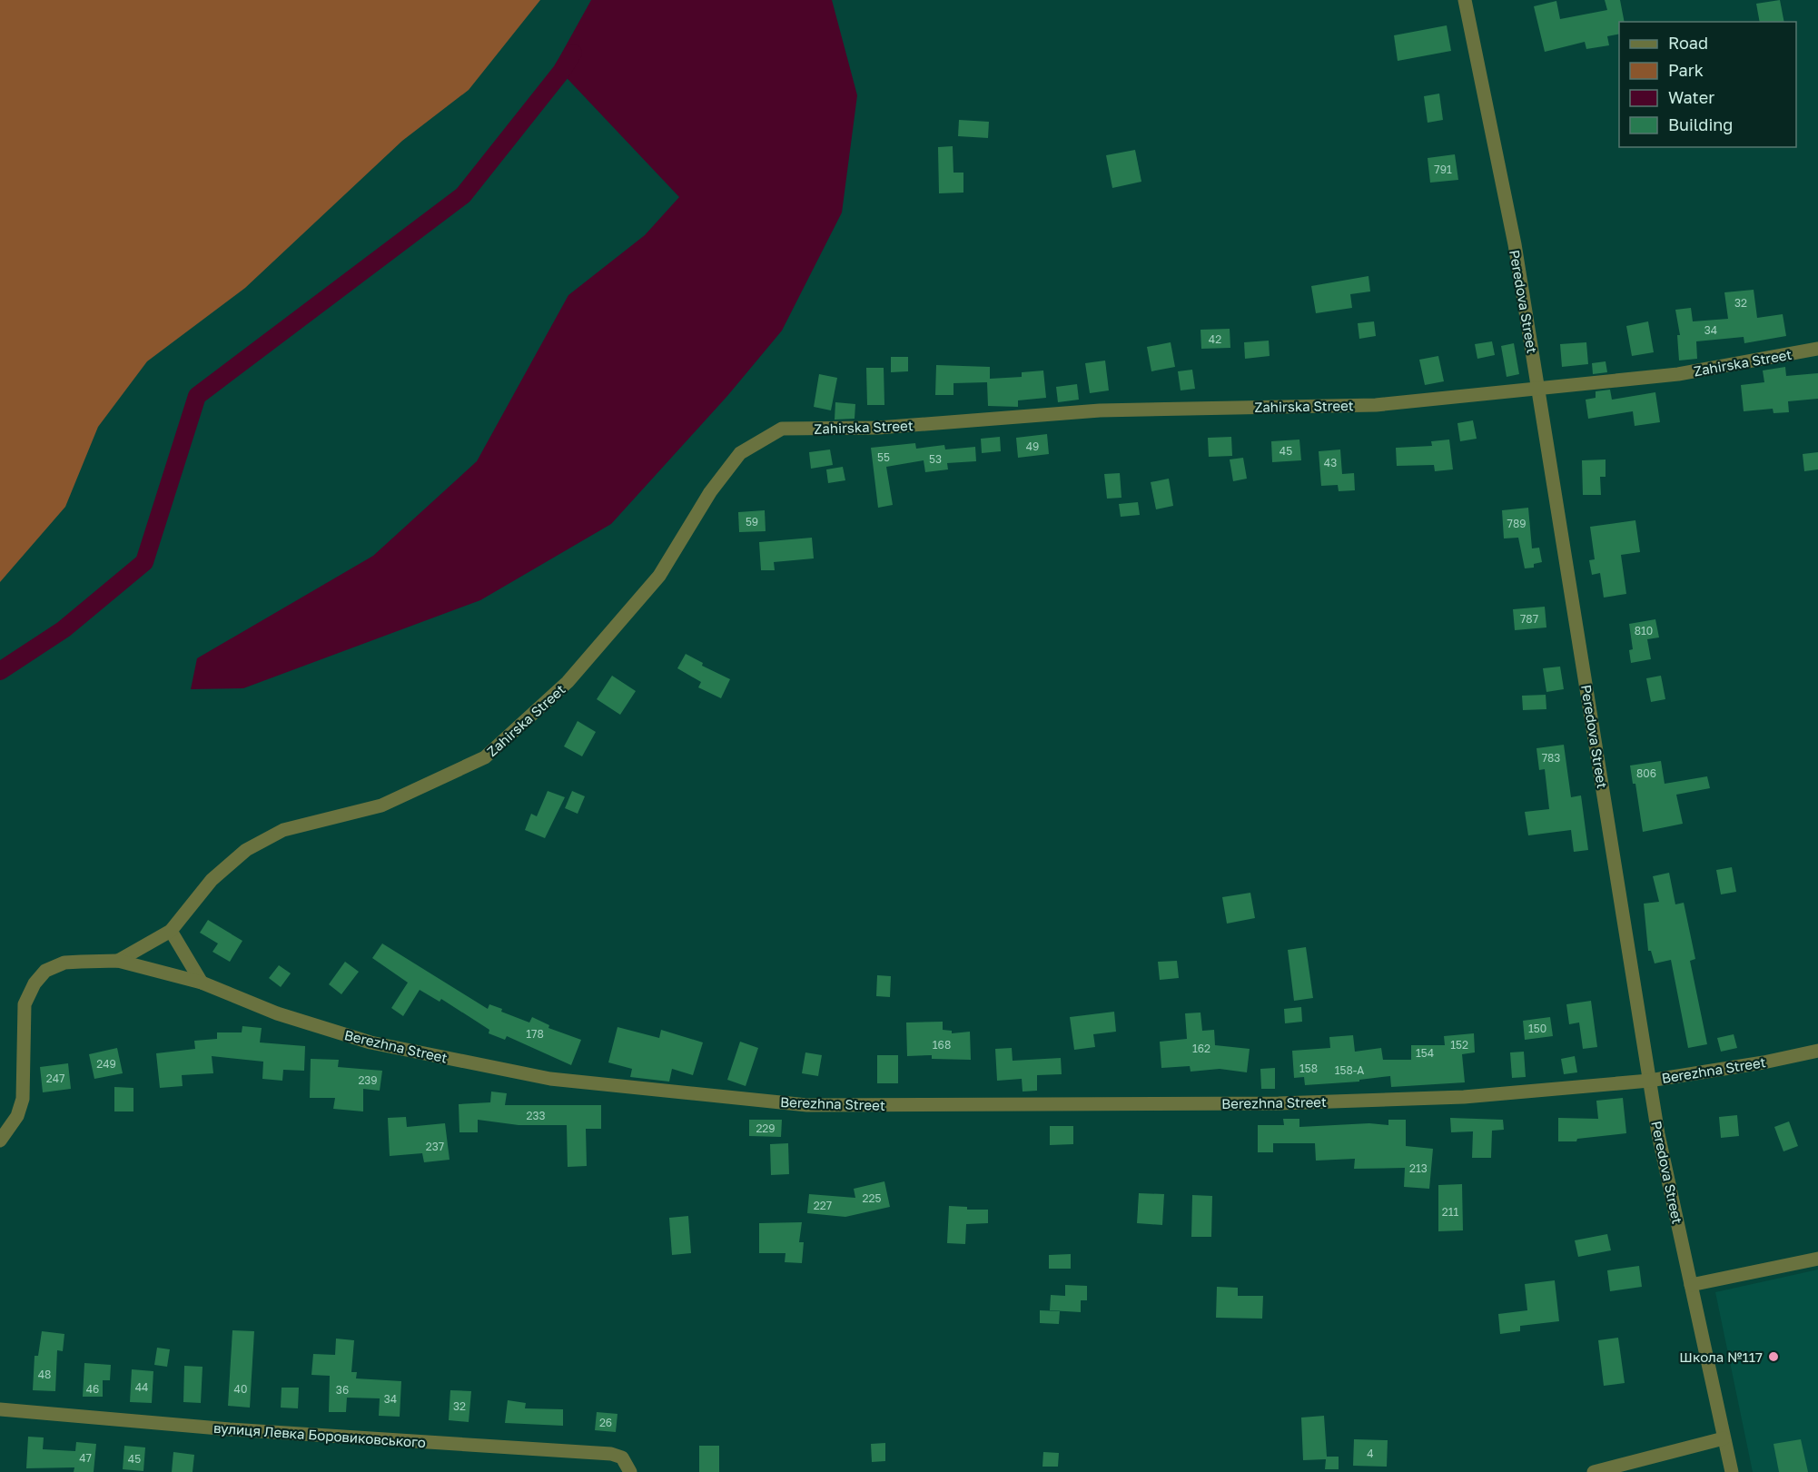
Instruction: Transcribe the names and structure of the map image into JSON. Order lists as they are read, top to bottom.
{
  "streets": {
    "street": [
      "Peredova Street",
      "Zahirska Street",
      "Berezhna Street",
      "вулиця Левка Боровиковського"
    ]
  },
  "crossings": [
    ["Peredova Street", "Zahirska Street"],
    ["Peredova Street", "Berezhna Street"],
    ["Zahirska Street", "Berezhna Street"]
  ],
  "places": ["Школа №117"],
  "house_numbers": [
    "791",
    "32",
    "34",
    "42",
    "49",
    "45",
    "55",
    "53",
    "43",
    "59",
    "789",
    "787",
    "810",
    "783",
    "806",
    "150",
    "178",
    "168",
    "152",
    "162",
    "154",
    "249",
    "158",
    "158-А",
    "247",
    "239",
    "233",
    "229",
    "237",
    "213",
    "225",
    "227",
    "211",
    "48",
    "44",
    "46",
    "40",
    "36",
    "34",
    "32",
    "26",
    "4",
    "47",
    "45"
  ],
  "legend": [
    "Road",
    "Park",
    "Water",
    "Building"
  ]
}
